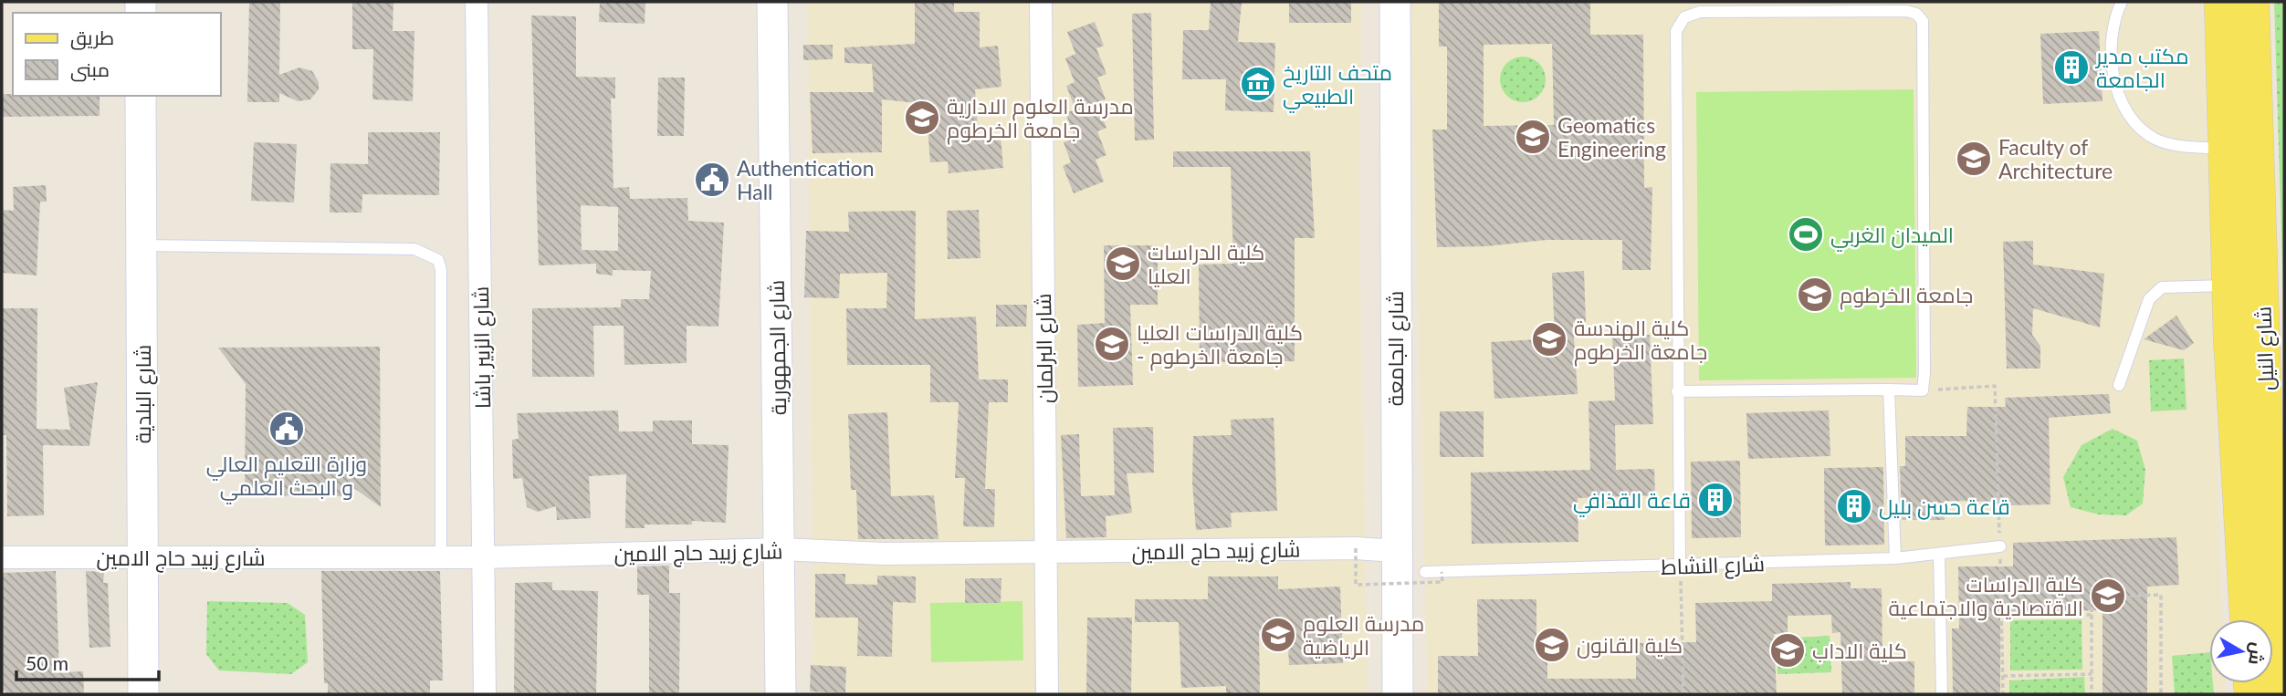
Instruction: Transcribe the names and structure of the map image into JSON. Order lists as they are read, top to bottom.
{
  "streets": {
    "main road": [
      "شارع الجمهورية",
      "شارع الجامعة",
      "شارع النيل",
      "شارع البلدية"
    ],
    "street": ["شارع الزبير باشا", "شارع البرلمان", "شارع زبيد حاج الامين"],
    "lane": ["شارع النشاط"]
  },
  "crossings": [
    ["شارع الزبير باشا", "شارع زبيد حاج الامين"],
    ["شارع الجمهورية", "شارع زبيد حاج الامين"],
    ["شارع البرلمان", "شارع زبيد حاج الامين"],
    ["شارع الجامعة", "شارع زبيد حاج الامين"],
    ["شارع البلدية", "شارع زبيد حاج الامين"]
  ],
  "places": {
    "building": ["مكتب مدير الجامعة", "قاعة القذافي", "قاعة حسن بليل"],
    "museum": ["متحف التاريخ الطبيعي"],
    "school or university": [
      "مدرسة العلوم الادارية جامعة الخرطوم",
      "Geomatics Engineering",
      "Faculty of Architecture",
      "كلية الدراسات العليا",
      "جامعة الخرطوم",
      "كلية الهندسة جامعة الخرطوم",
      "كلية الدراسات العليا - جامعة الخرطوم",
      "كلية الدراسات الاقتصادية والاجتماعية",
      "مدرسة العلوم الرياضية",
      "كلية القانون",
      "كلية الاداب"
    ],
    "public building": ["Authentication Hall", "وزارة التعليم العالي و البحث العلمي"],
    "sports": ["الميدان الغربي"]
  },
  "legend": ["طريق", "مبنى"],
  "scale_bar": "50 m",
  "north": "right"
}
